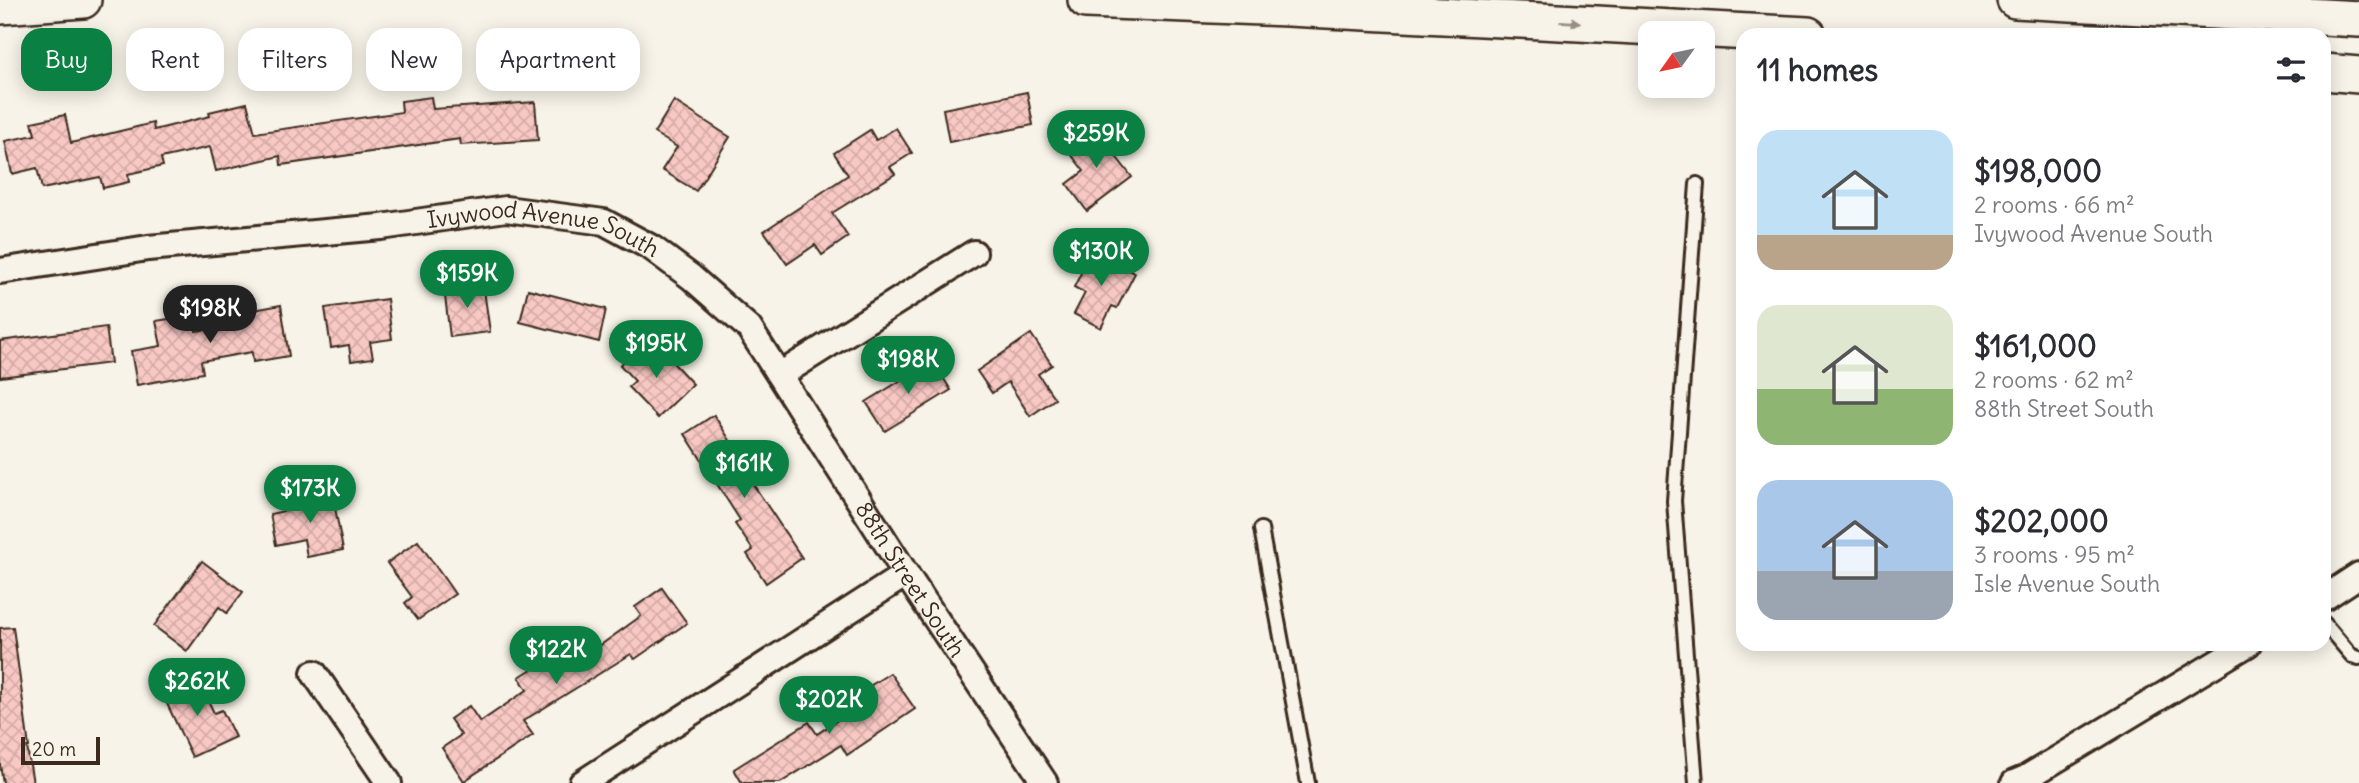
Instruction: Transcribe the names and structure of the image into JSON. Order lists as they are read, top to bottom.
{
  "streets": {
    "street": ["Ivywood Avenue South", "88th Street South"]
  },
  "crossings": [
    ["Ivywood Avenue South", "88th Street South"]
  ],
  "scale_bar": "20 m",
  "north": "bottom left",
  "page": {
    "chip": [
      "Buy",
      "Rent",
      "Filters",
      "New",
      "Apartment"
    ],
    "heading": "11 homes",
    "price": [
      "$259K",
      "$130K",
      "$159K",
      "$198K",
      "$195K",
      "$198K",
      "$161K",
      "$173K",
      "$122K",
      "$262K",
      "$202K"
    ],
    "list": [
      {
        "name": "$198,000",
        "note": "2 rooms · 66 m² · Ivywood Avenue South"
      },
      {
        "name": "$161,000",
        "note": "2 rooms · 62 m² · 88th Street South"
      },
      {
        "name": "$202,000",
        "note": "3 rooms · 95 m² · Isle Avenue South"
      }
    ],
    "scale": "20 m"
  }
}
